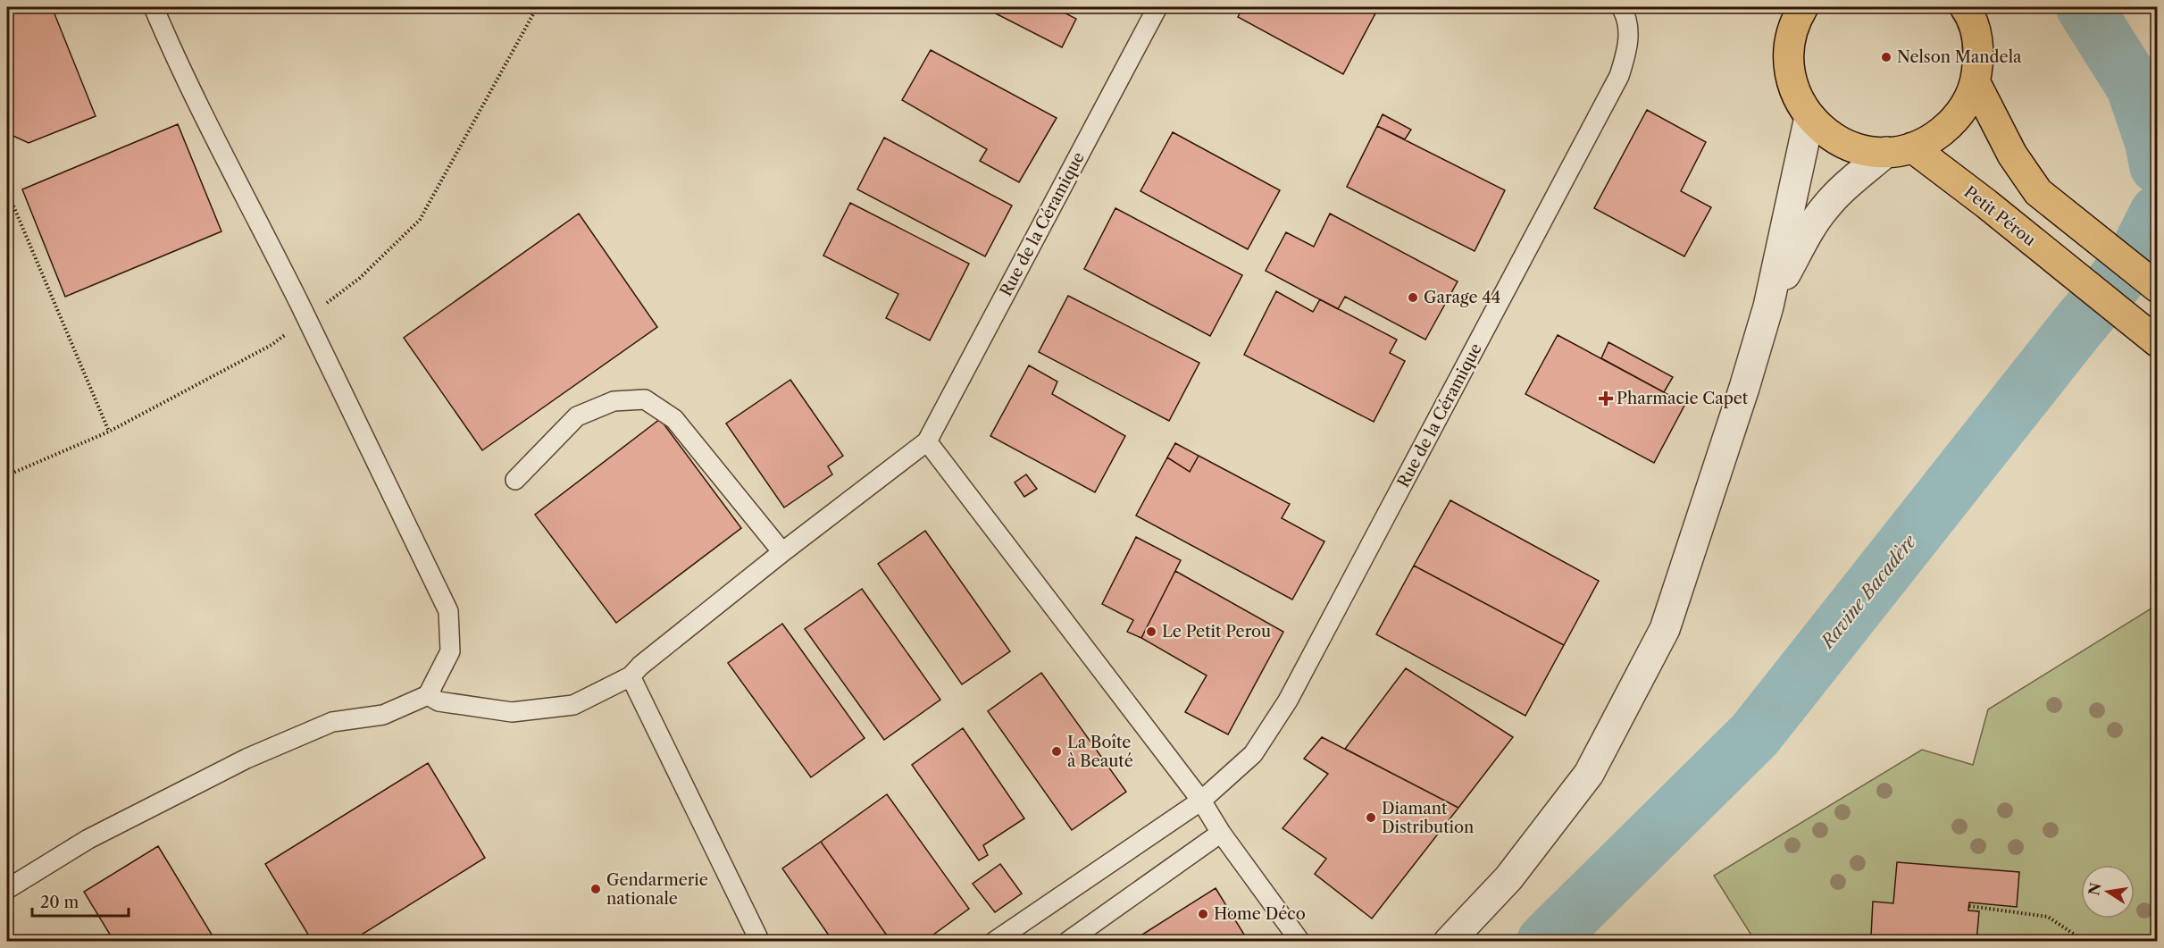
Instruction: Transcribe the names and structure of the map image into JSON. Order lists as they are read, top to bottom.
{
  "streets": {
    "highway": ["Petit Pérou"],
    "lane": ["Rue de la Céramique"]
  },
  "water": ["Ravine Bacadère"],
  "places": {
    "other": [
      "Nelson Mandela",
      "Garage 44",
      "Le Petit Perou",
      "La Boîte à Beauté",
      "Diamant Distribution",
      "Gendarmerie nationale",
      "Home Déco"
    ],
    "health": ["Pharmacie Capet"]
  },
  "scale_bar": "20 m",
  "north": "left"
}
